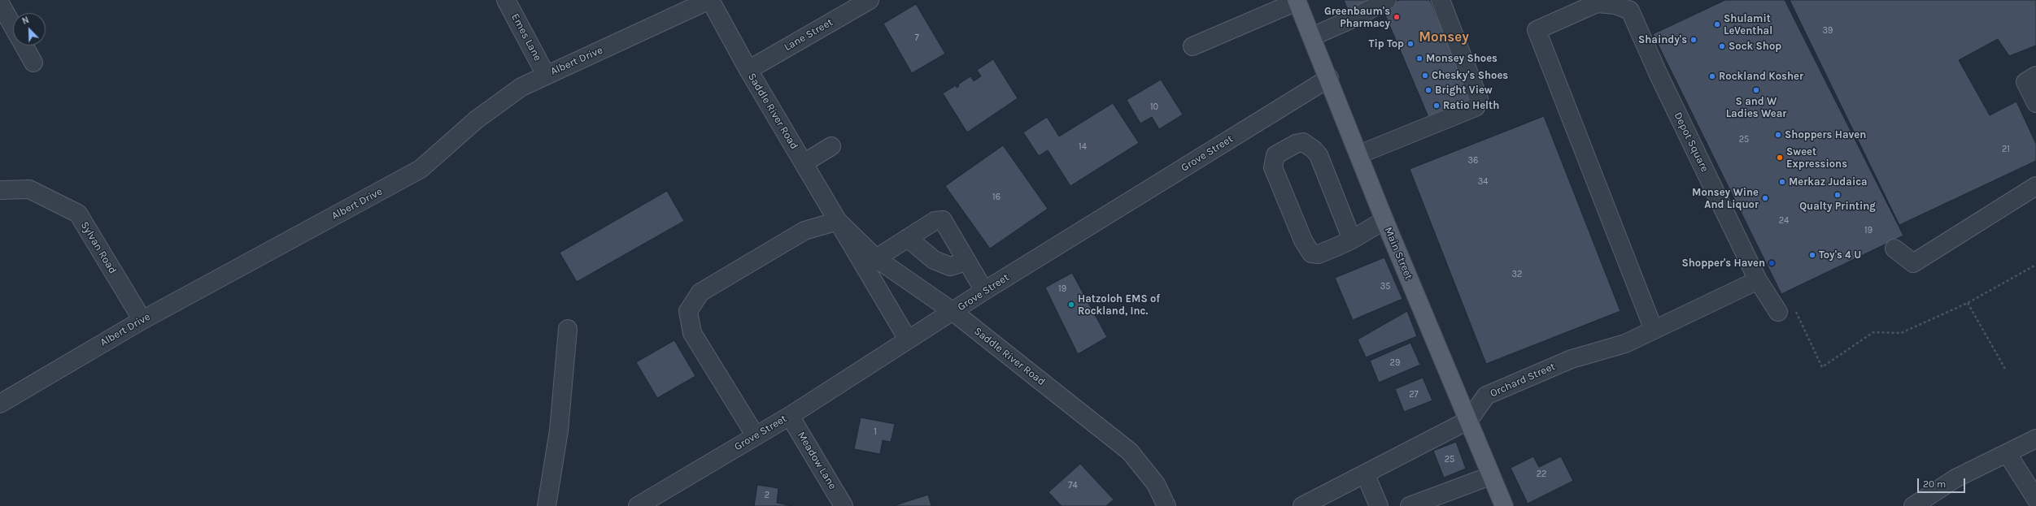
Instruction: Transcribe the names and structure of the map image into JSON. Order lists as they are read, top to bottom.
{
  "streets": {
    "main road": ["Main Street"],
    "street": [
      "Lane Street",
      "Emes Lane",
      "Albert Drive",
      "Saddle River Road",
      "Depot Square",
      "Grove Street",
      "Sylvan Road",
      "Orchard Street",
      "Meadow Lane"
    ]
  },
  "crossings": [
    ["Lane Street", "Saddle River Road"],
    ["Emes Lane", "Albert Drive"],
    ["Albert Drive", "Saddle River Road"],
    ["Albert Drive", "Sylvan Road"],
    ["Saddle River Road", "Grove Street"],
    ["Depot Square", "Orchard Street"],
    ["Grove Street", "Main Street"],
    ["Grove Street", "Meadow Lane"],
    ["Main Street", "Orchard Street"]
  ],
  "districts": ["Monsey"],
  "places": [
    "Greenbaum's Pharmacy",
    "Shulamit LeVenthal",
    "Shaindy's",
    "Tip Top",
    "Sock Shop",
    "Monsey Shoes",
    "Chesky's Shoes",
    "Rockland Kosher",
    "Bright View",
    "S and W Ladies Wear",
    "Ratio Helth",
    "Shoppers Haven",
    "Sweet Expressions",
    "Merkaz Judaica",
    "Qualty Printing",
    "Monsey Wine And Liquor",
    "Toy's 4 U",
    "Shopper's Haven",
    "Hatzoloh EMS of Rockland, Inc."
  ],
  "house_numbers": [
    "39",
    "7",
    "10",
    "25",
    "14",
    "21",
    "36",
    "34",
    "16",
    "24",
    "19",
    "32",
    "35",
    "19",
    "29",
    "27",
    "1",
    "25",
    "22",
    "74",
    "2"
  ],
  "scale_bar": "20 m",
  "north": "top left"
}
